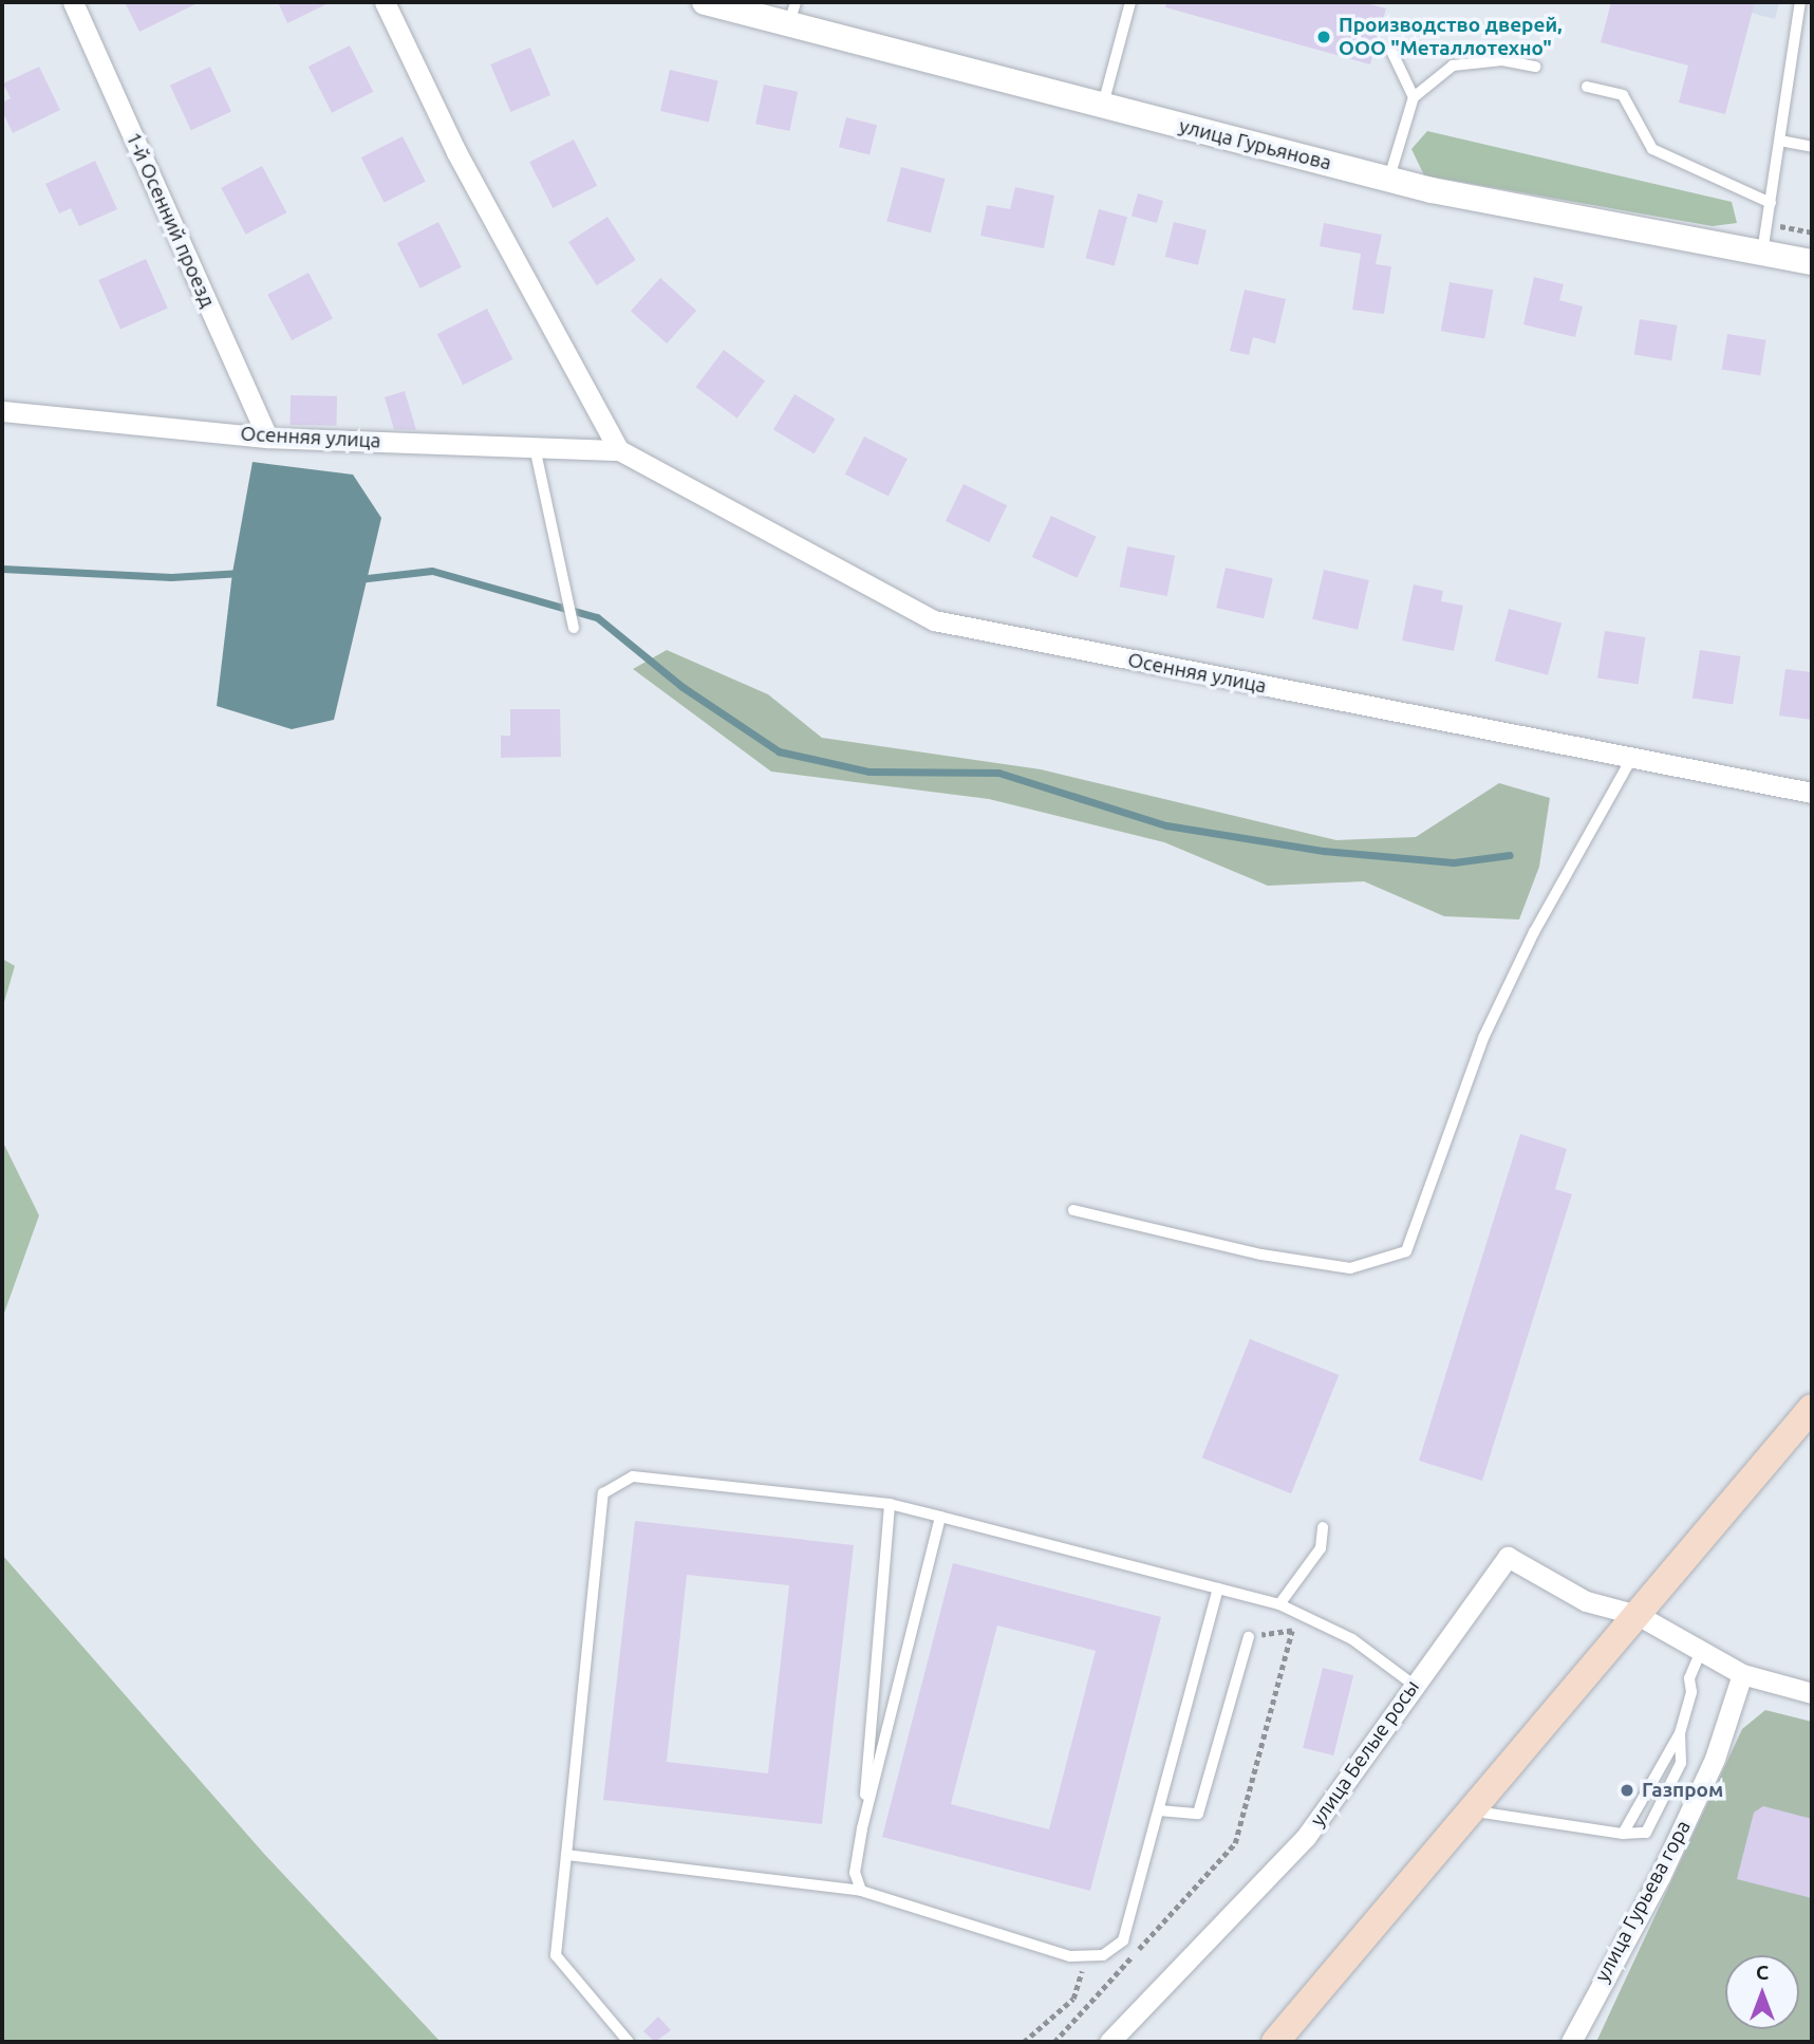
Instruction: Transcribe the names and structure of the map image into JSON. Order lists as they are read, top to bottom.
{
  "streets": {
    "street": [
      "улица Гурьянова",
      "1-й Осенний проезд",
      "Осенняя улица",
      "улица Белые росы",
      "улица Гурьева гора"
    ]
  },
  "crossings": [
    ["1-й Осенний проезд", "Осенняя улица"]
  ],
  "places": ["Производство дверей, ООО \"Металлотехно\"", "Газпром"],
  "north": "top"
}
